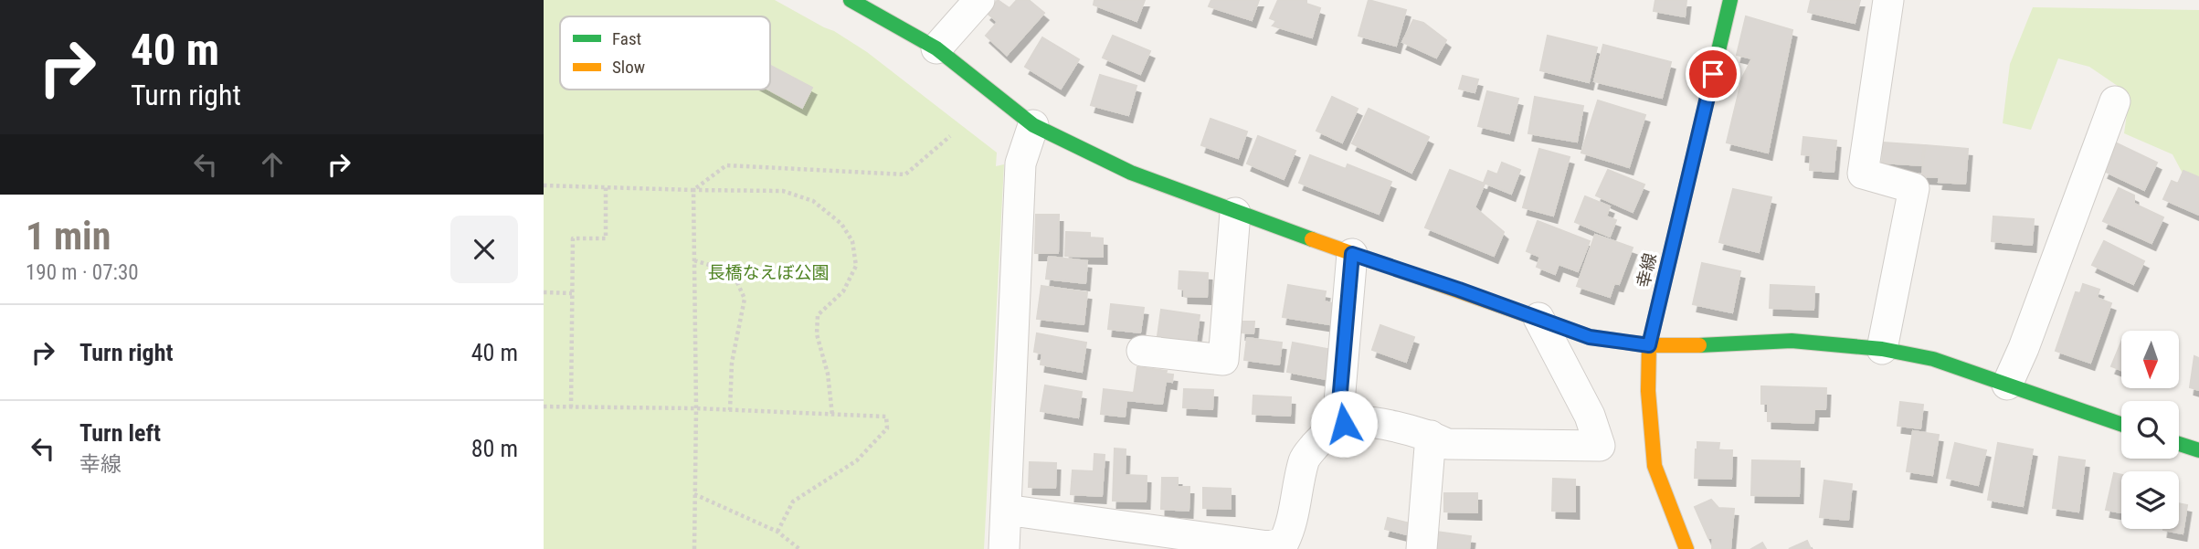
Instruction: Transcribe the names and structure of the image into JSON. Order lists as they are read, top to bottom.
{
  "streets": {
    "street": ["幸線"]
  },
  "parks": ["長橋なえぼ公園"],
  "legend": ["Fast", "Slow"],
  "north": "bottom",
  "page": {
    "turn": ["40 m", "Turn right"],
    "heading": ["1 min", "190 m · 07:30"],
    "list": [
      {
        "name": "Turn right",
        "value": "40 m"
      },
      {
        "name": "Turn left",
        "note": "幸線",
        "value": "80 m"
      }
    ]
  }
}
